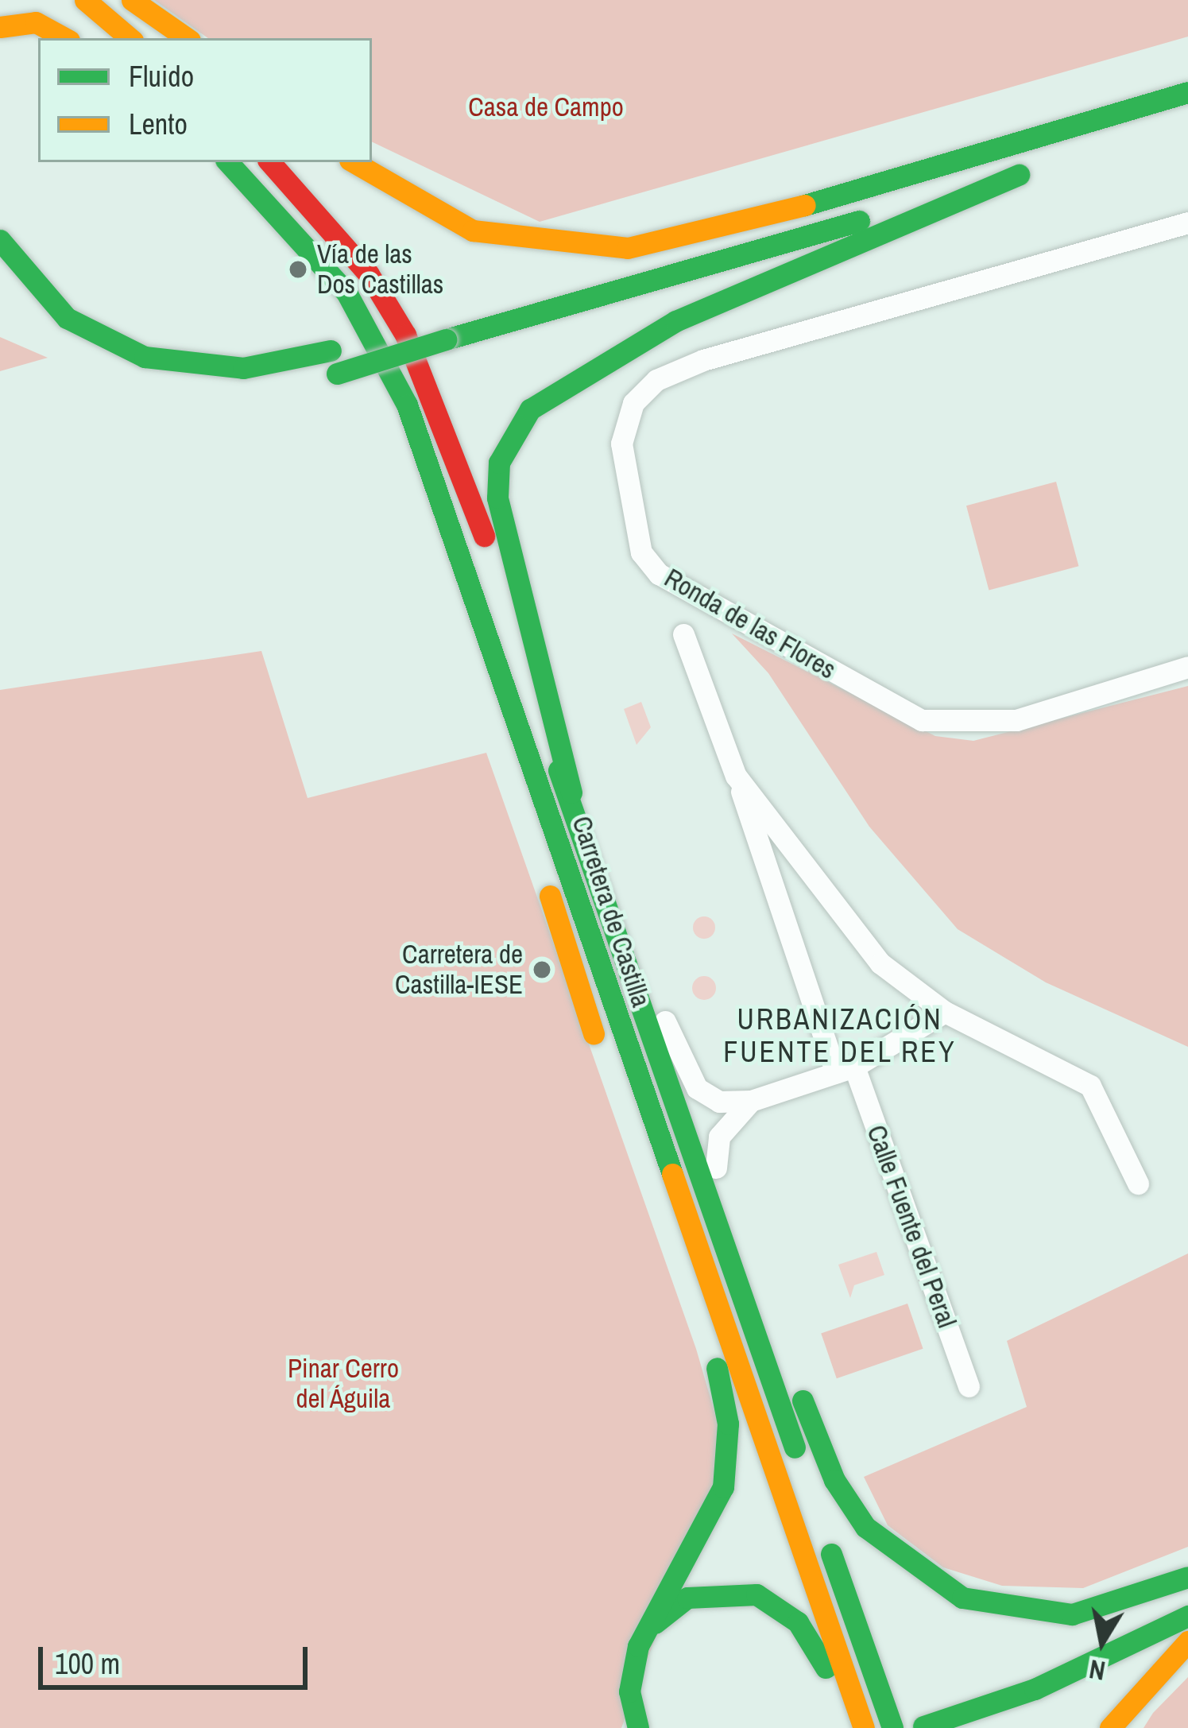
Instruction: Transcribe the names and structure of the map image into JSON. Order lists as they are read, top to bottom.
{
  "streets": {
    "highway": ["Carretera de Castilla"],
    "street": ["Ronda de las Flores", "Calle Fuente del Peral"]
  },
  "districts": ["URBANIZACIÓN FUENTE DEL REY"],
  "parks": ["Casa de Campo", "Pinar Cerro del Águila"],
  "places": ["Vía de las Dos Castillas", "Carretera de Castilla-IESE"],
  "legend": ["Fluido", "Lento"],
  "scale_bar": "100 m",
  "north": "bottom"
}
